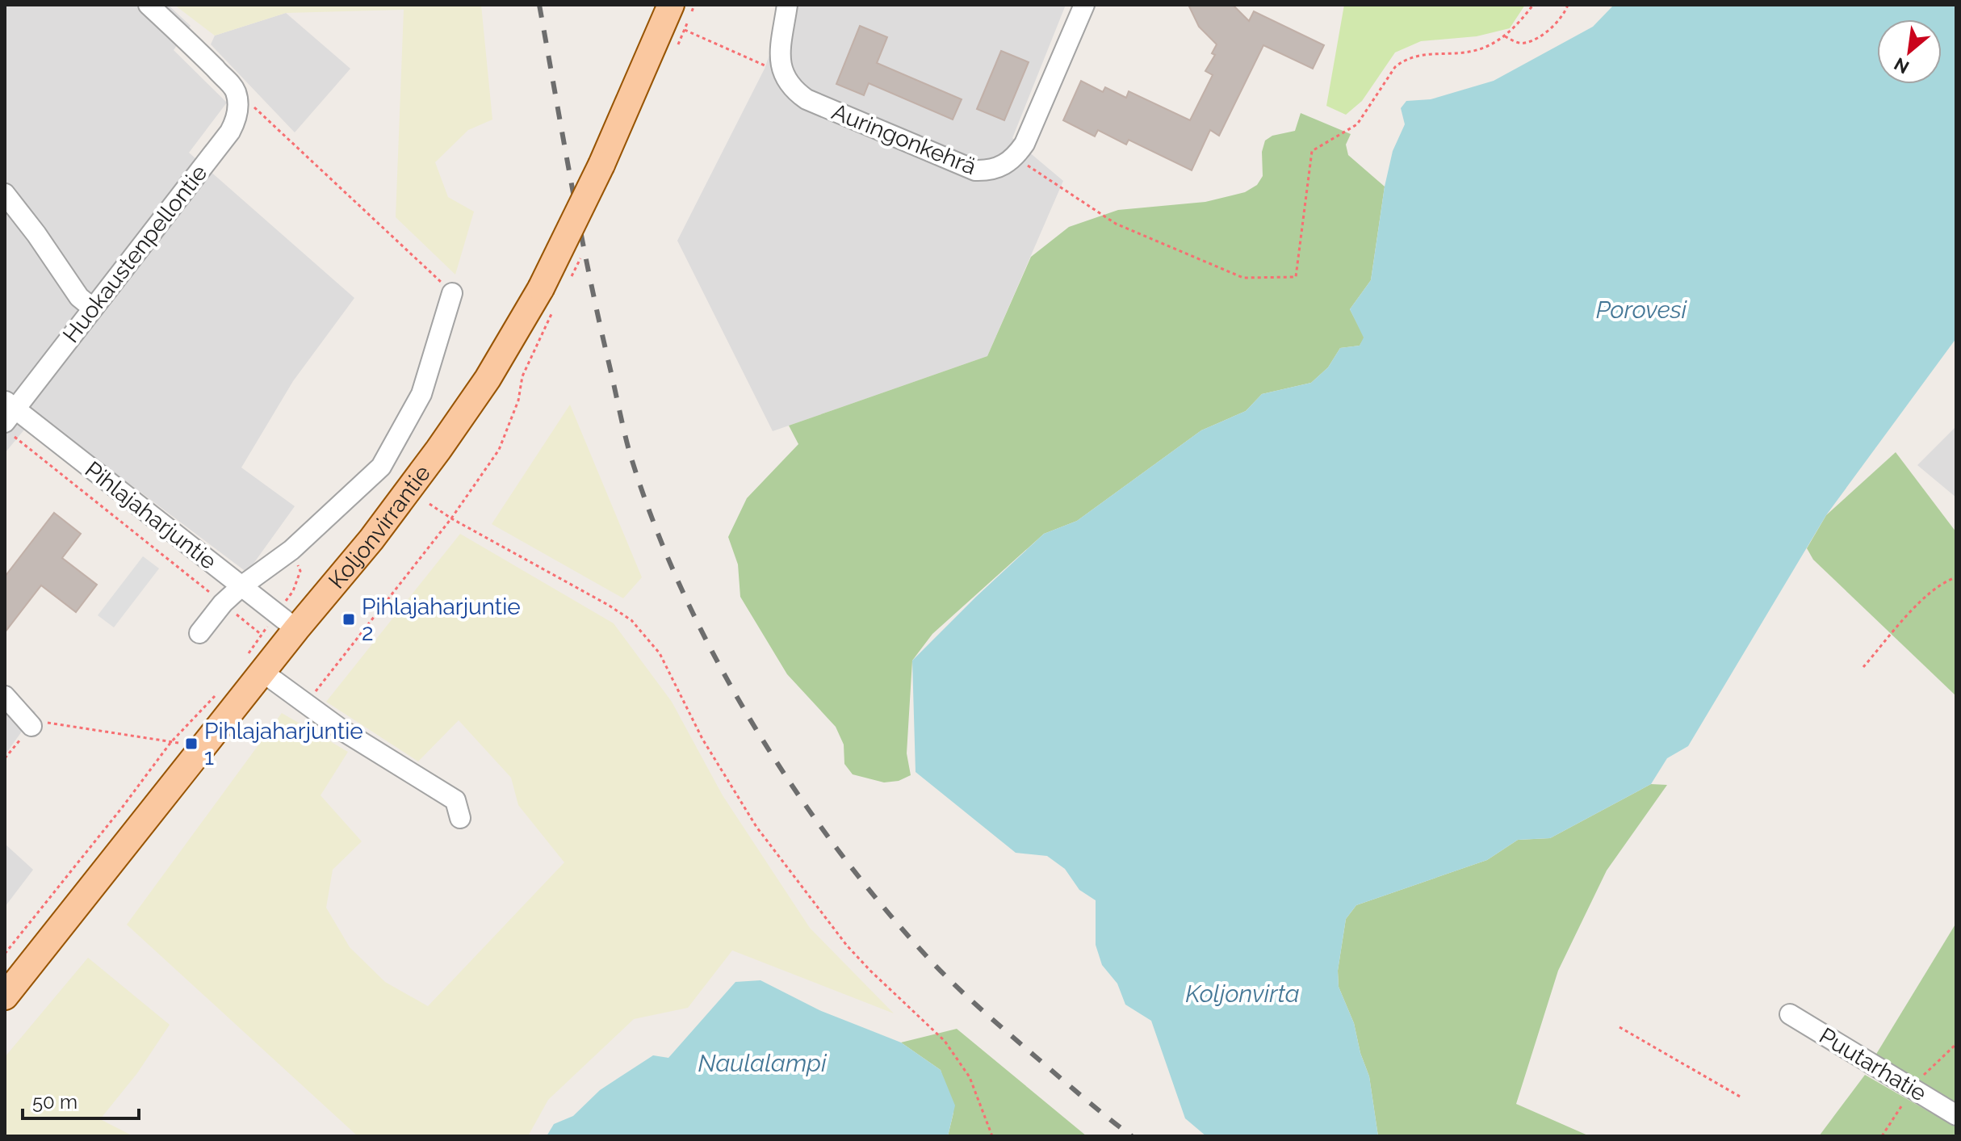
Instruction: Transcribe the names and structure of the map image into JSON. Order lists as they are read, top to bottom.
{
  "streets": {
    "main road": ["Koljonvirrantie"],
    "street": [
      "Auringonkehrä",
      "Huokaustenpellontie",
      "Pihlajaharjuntie",
      "Puutarhatie"
    ]
  },
  "crossings": [
    ["Huokaustenpellontie", "Pihlajaharjuntie"],
    ["Pihlajaharjuntie", "Koljonvirrantie"]
  ],
  "water": ["Porovesi", "Koljonvirta", "Naulalampi"],
  "places": {
    "transit": ["Pihlajaharjuntie 2", "Pihlajaharjuntie 1"]
  },
  "scale_bar": "50 m",
  "north": "bottom left"
}
